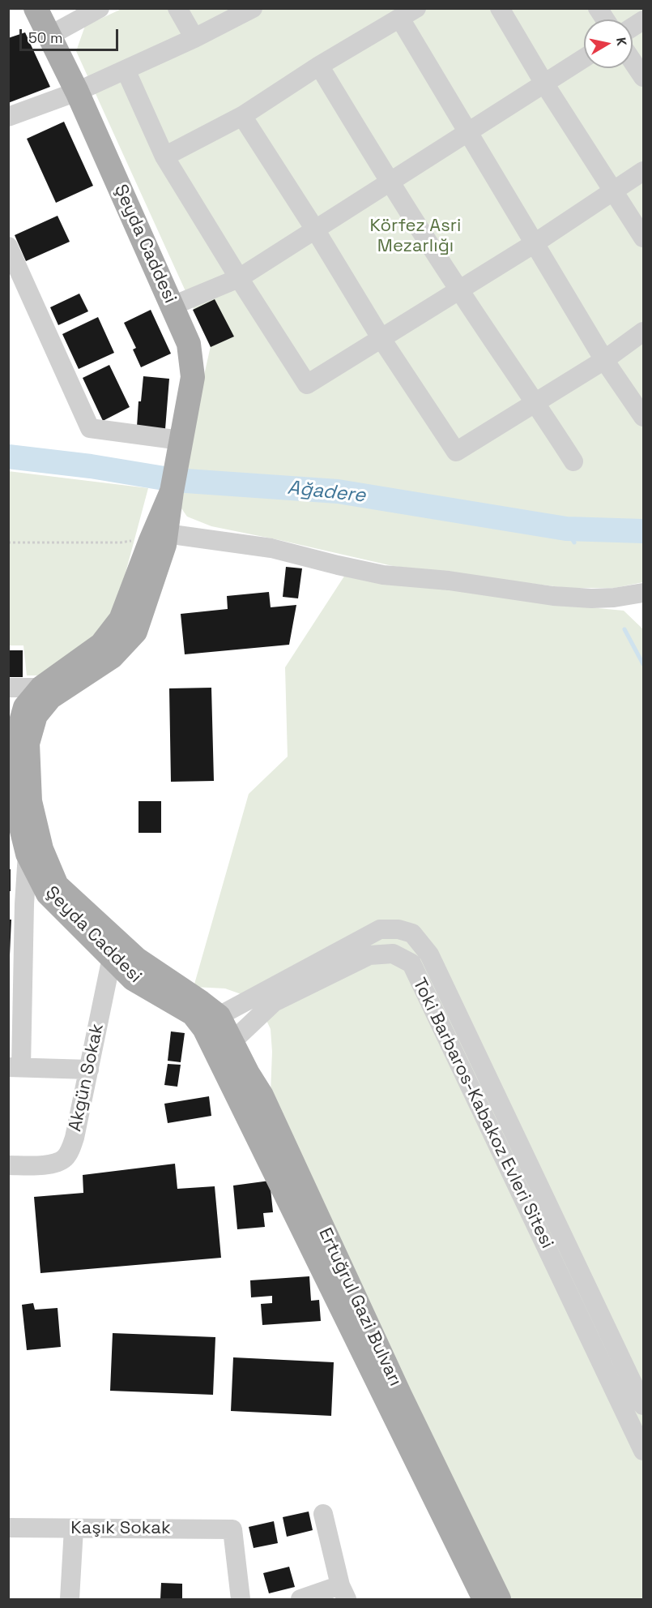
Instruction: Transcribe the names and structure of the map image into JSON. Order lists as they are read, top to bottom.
{
  "streets": {
    "main road": ["Şeyda Caddesi", "Ertuğrul Gazi Bulvarı"],
    "street": ["Akgün Sokak", "Toki Barbaros-Kabakoz Evleri Sitesi", "Kaşık Sokak"]
  },
  "crossings": [
    ["Şeyda Caddesi", "Akgün Sokak"],
    ["Şeyda Caddesi", "Toki Barbaros-Kabakoz Evleri Sitesi"],
    ["Şeyda Caddesi", "Ertuğrul Gazi Bulvarı"],
    ["Toki Barbaros-Kabakoz Evleri Sitesi", "Ertuğrul Gazi Bulvarı"]
  ],
  "water": ["Ağadere"],
  "parks": ["Körfez Asri Mezarlığı"],
  "scale_bar": "50 m",
  "north": "right"
}
